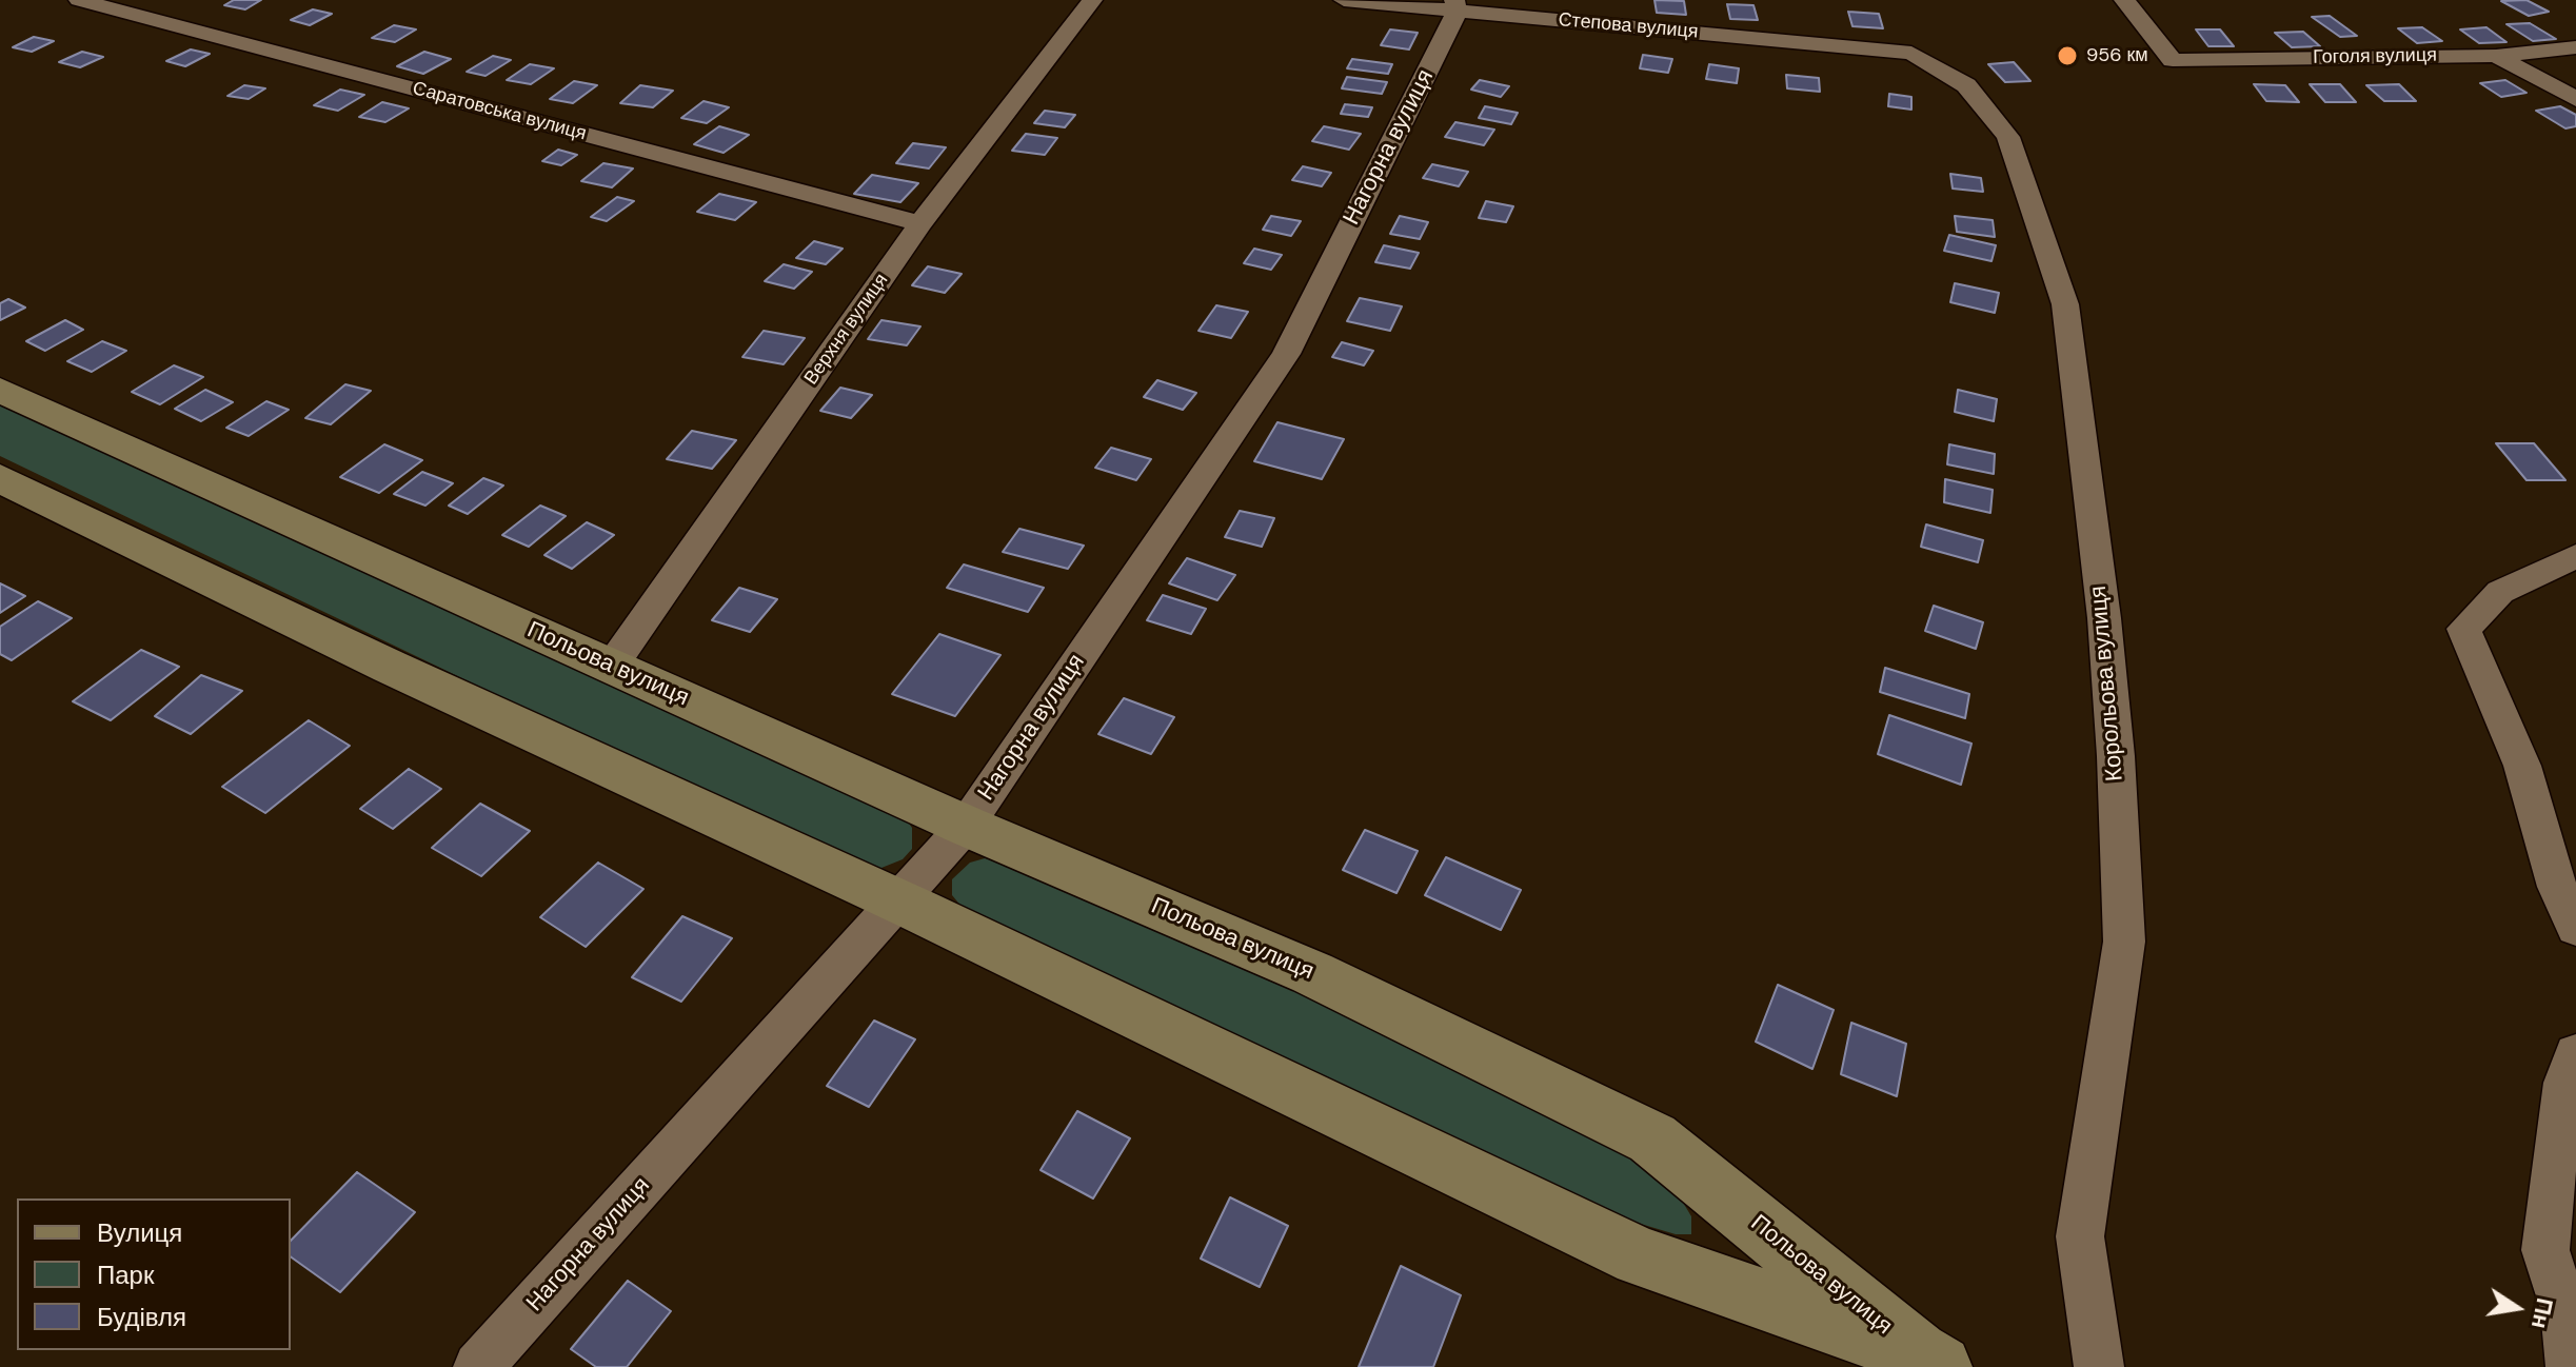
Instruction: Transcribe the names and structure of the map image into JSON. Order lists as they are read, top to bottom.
{
  "streets": {
    "main road": ["Польова вулиця"],
    "street": [
      "Степова вулиця",
      "Гоголя вулиця",
      "Саратовська вулиця",
      "Нагорна вулиця",
      "Верхня вулиця",
      "Корольова вулиця"
    ]
  },
  "crossings": [
    ["Степова вулиця", "Нагорна вулиця"],
    ["Степова вулиця", "Корольова вулиця"],
    ["Саратовська вулиця", "Верхня вулиця"],
    ["Нагорна вулиця", "Польова вулиця"],
    ["Верхня вулиця", "Польова вулиця"]
  ],
  "places": ["956 км"],
  "legend": ["Вулиця", "Парк", "Будівля"],
  "north": "right"
}
